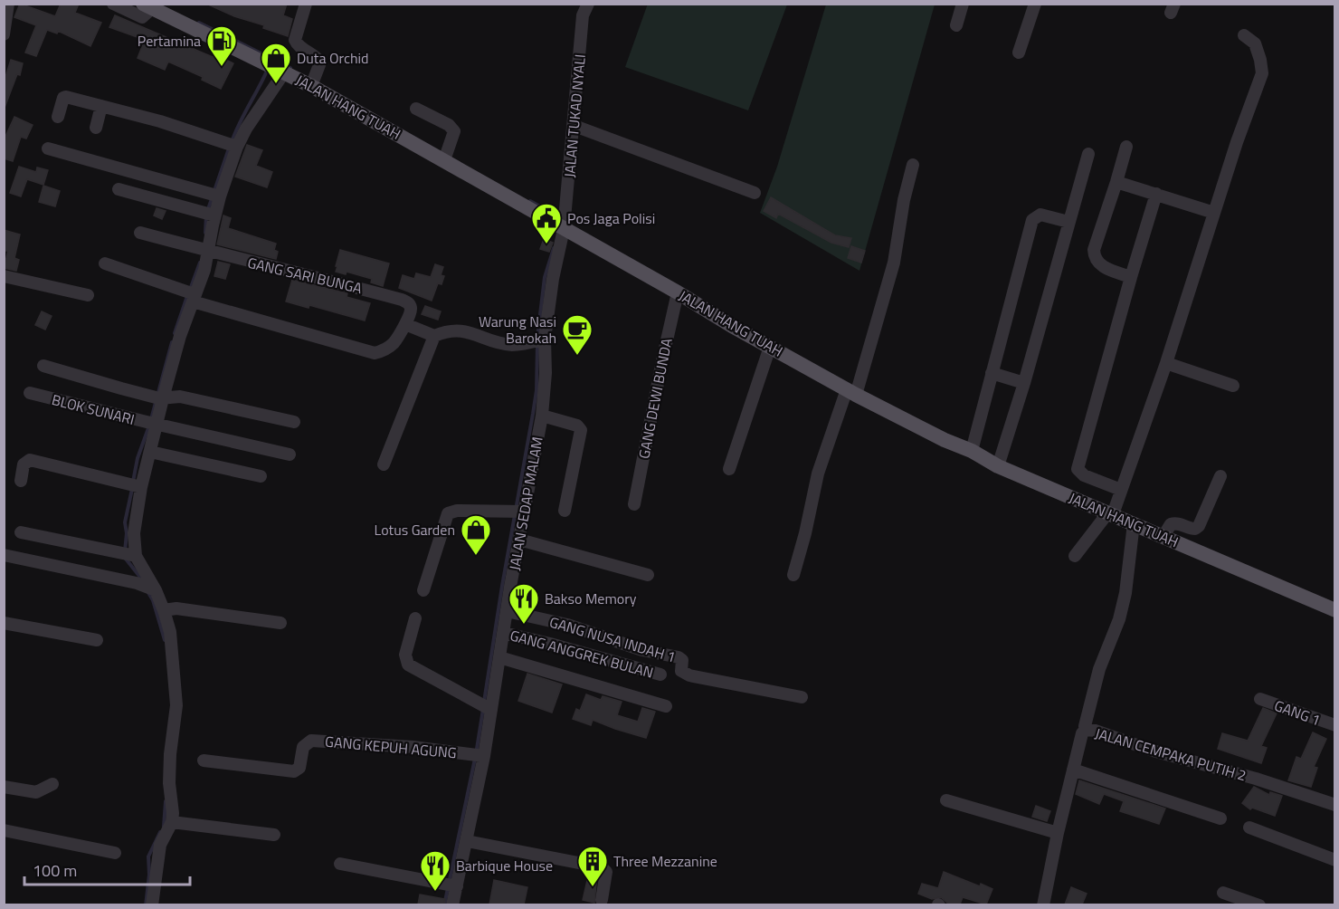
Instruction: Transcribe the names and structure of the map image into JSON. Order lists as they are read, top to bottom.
{
  "streets": {
    "main road": ["JALAN HANG TUAH"],
    "street": [
      "JALAN TUKAD NYALI",
      "GANG SARI BUNGA",
      "GANG DEWI BUNDA",
      "BLOK SUNARI",
      "JALAN SEDAP MALAM",
      "GANG NUSA INDAH 1",
      "GANG ANGGREK BULAN",
      "GANG 1",
      "GANG KEPUH AGUNG",
      "JALAN CEMPAKA PUTIH 2"
    ]
  },
  "crossings": [
    ["JALAN HANG TUAH", "JALAN TUKAD NYALI"],
    ["JALAN HANG TUAH", "GANG DEWI BUNDA"],
    ["JALAN HANG TUAH", "JALAN SEDAP MALAM"],
    ["JALAN TUKAD NYALI", "JALAN SEDAP MALAM"],
    ["JALAN SEDAP MALAM", "GANG NUSA INDAH 1"],
    ["JALAN SEDAP MALAM", "GANG ANGGREK BULAN"],
    ["JALAN SEDAP MALAM", "GANG KEPUH AGUNG"]
  ],
  "places": {
    "fuel station": ["Pertamina"],
    "shop": ["Duta Orchid", "Lotus Garden"],
    "public building": ["Pos Jaga Polisi"],
    "cafe": ["Warung Nasi Barokah"],
    "restaurant": ["Bakso Memory", "Barbique House"],
    "building": ["Three Mezzanine"]
  },
  "scale_bar": "100 m"
}
